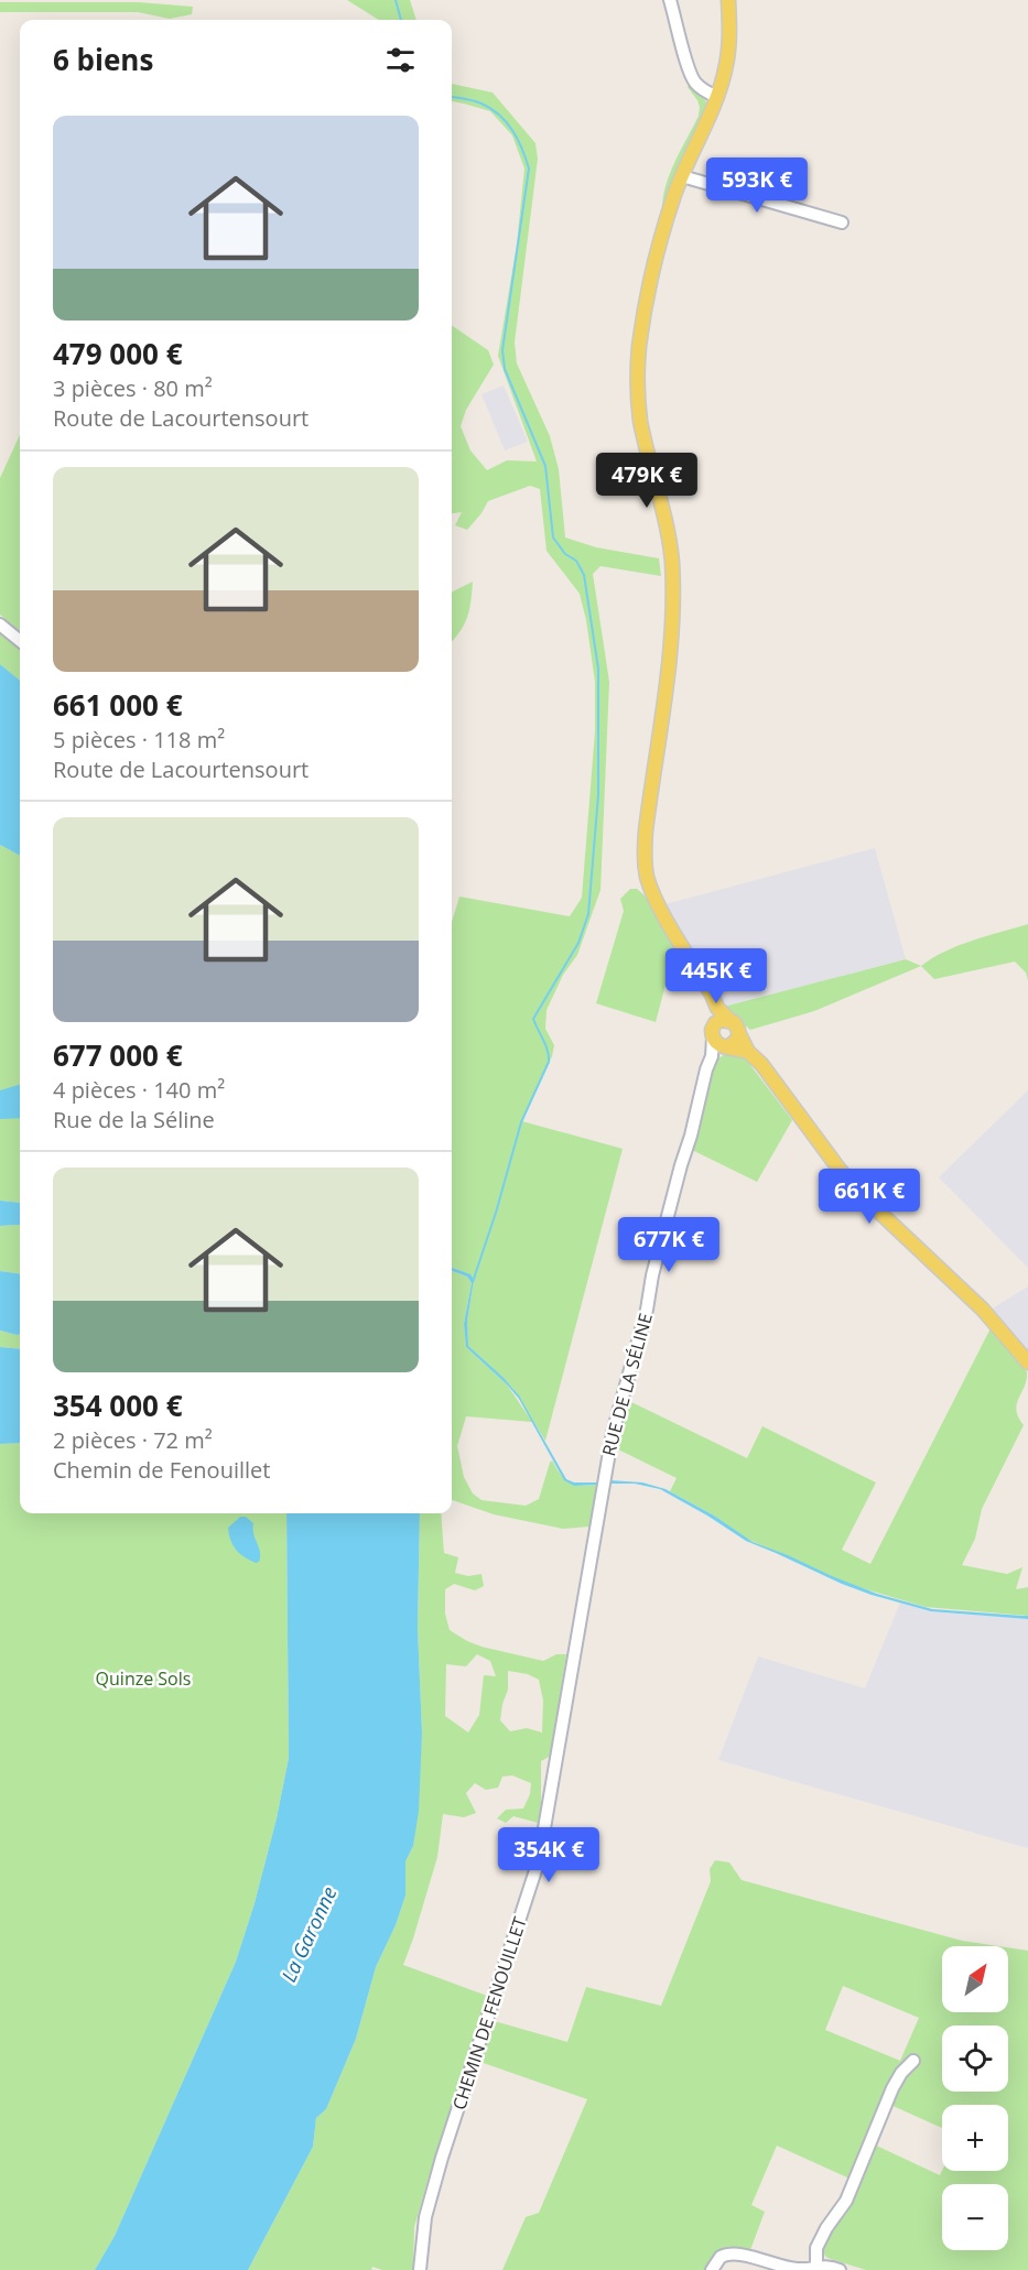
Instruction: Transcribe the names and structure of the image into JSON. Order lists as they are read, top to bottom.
{
  "streets": {
    "street": ["RUE DE LA SÉLINE", "CHEMIN DE FENOUILLET"]
  },
  "crossings": [
    ["RUE DE LA SÉLINE", "CHEMIN DE FENOUILLET"]
  ],
  "water": ["La Garonne"],
  "parks": ["Quinze Sols"],
  "north": "top right",
  "page": {
    "heading": "6 biens",
    "list": [
      {
        "name": "479 000 €",
        "note": "3 pièces · 80 m² · Route de Lacourtensourt"
      },
      {
        "name": "661 000 €",
        "note": "5 pièces · 118 m² · Route de Lacourtensourt"
      },
      {
        "name": "677 000 €",
        "note": "4 pièces · 140 m² · Rue de la Séline"
      },
      {
        "name": "354 000 €",
        "note": "2 pièces · 72 m² · Chemin de Fenouillet"
      }
    ],
    "price": [
      "593K €",
      "479K €",
      "445K €",
      "661K €",
      "677K €",
      "354K €"
    ],
    "map_buttons": ["+", "−"]
  }
}
